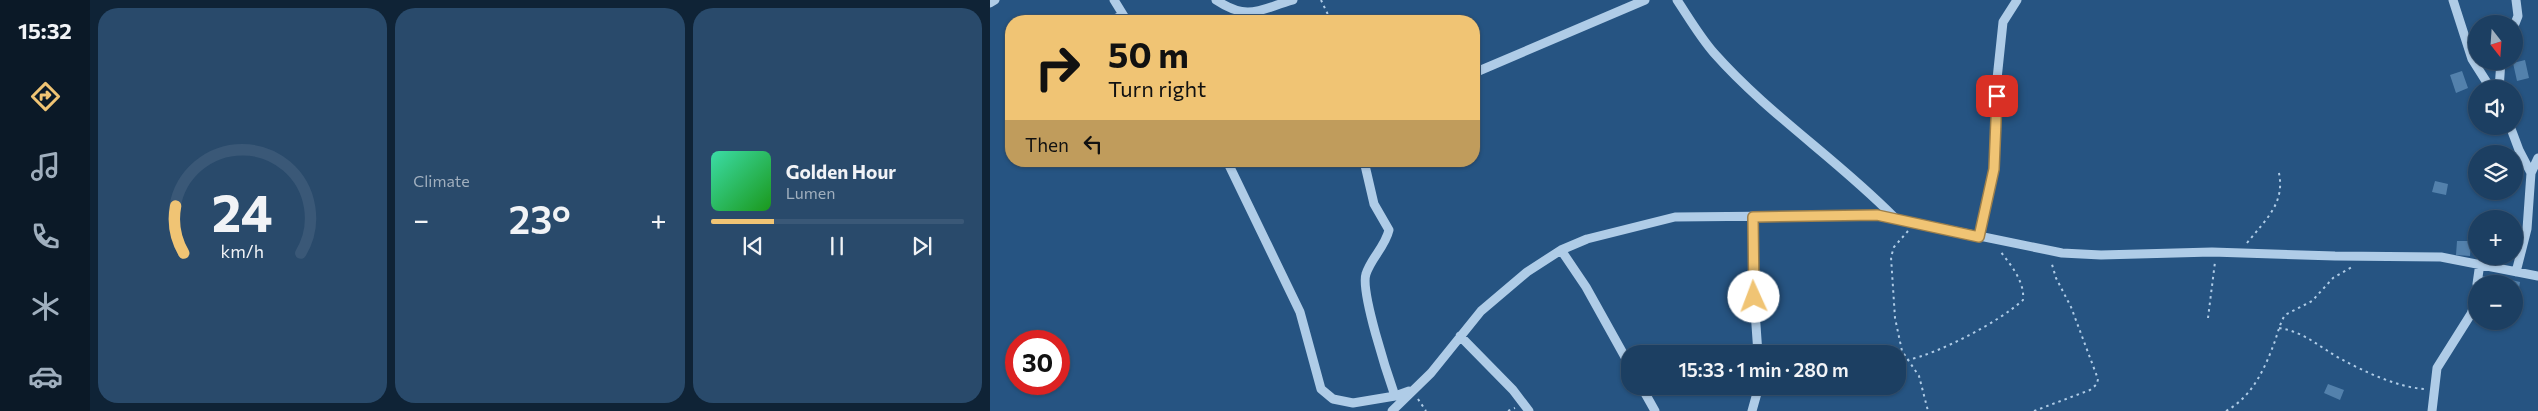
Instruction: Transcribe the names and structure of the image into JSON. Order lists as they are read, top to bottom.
{
  "north": "bottom",
  "page": {
    "tabs": "15:32",
    "tile": "Climate",
    "map_buttons": ["+", "−"],
    "turn": ["50 m", "Turn right"],
    "then": "Then",
    "song": ["Golden Hour", "Lumen"],
    "heat": ["−", "23°", "+"],
    "limit": "30",
    "trip": "15:33 · 1 min · 280 m",
    "gauge": ["24", "km/h"]
  }
}
